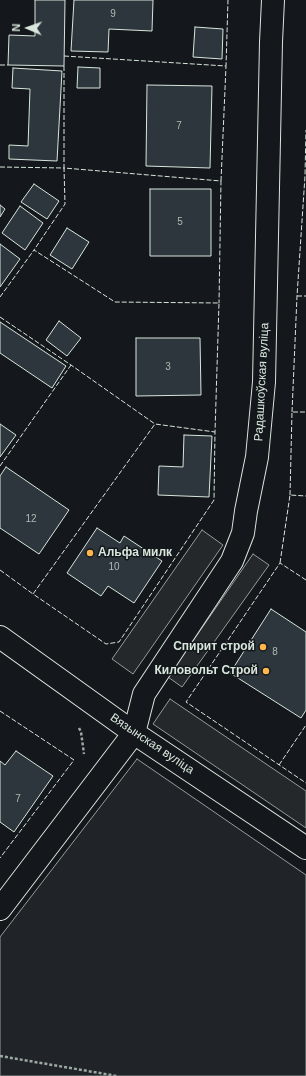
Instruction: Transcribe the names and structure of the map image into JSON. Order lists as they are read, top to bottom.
{
  "streets": {
    "street": ["Радашкоўская вуліца", "Вязынская вуліца"]
  },
  "crossings": [
    ["Радашкоўская вуліца", "Вязынская вуліца"]
  ],
  "places": ["Альфа милк", "Спирит строй", "Киловольт Строй"],
  "house_numbers": [
    "9",
    "7",
    "5",
    "3",
    "12",
    "10",
    "8",
    "7"
  ],
  "north": "left"
}
